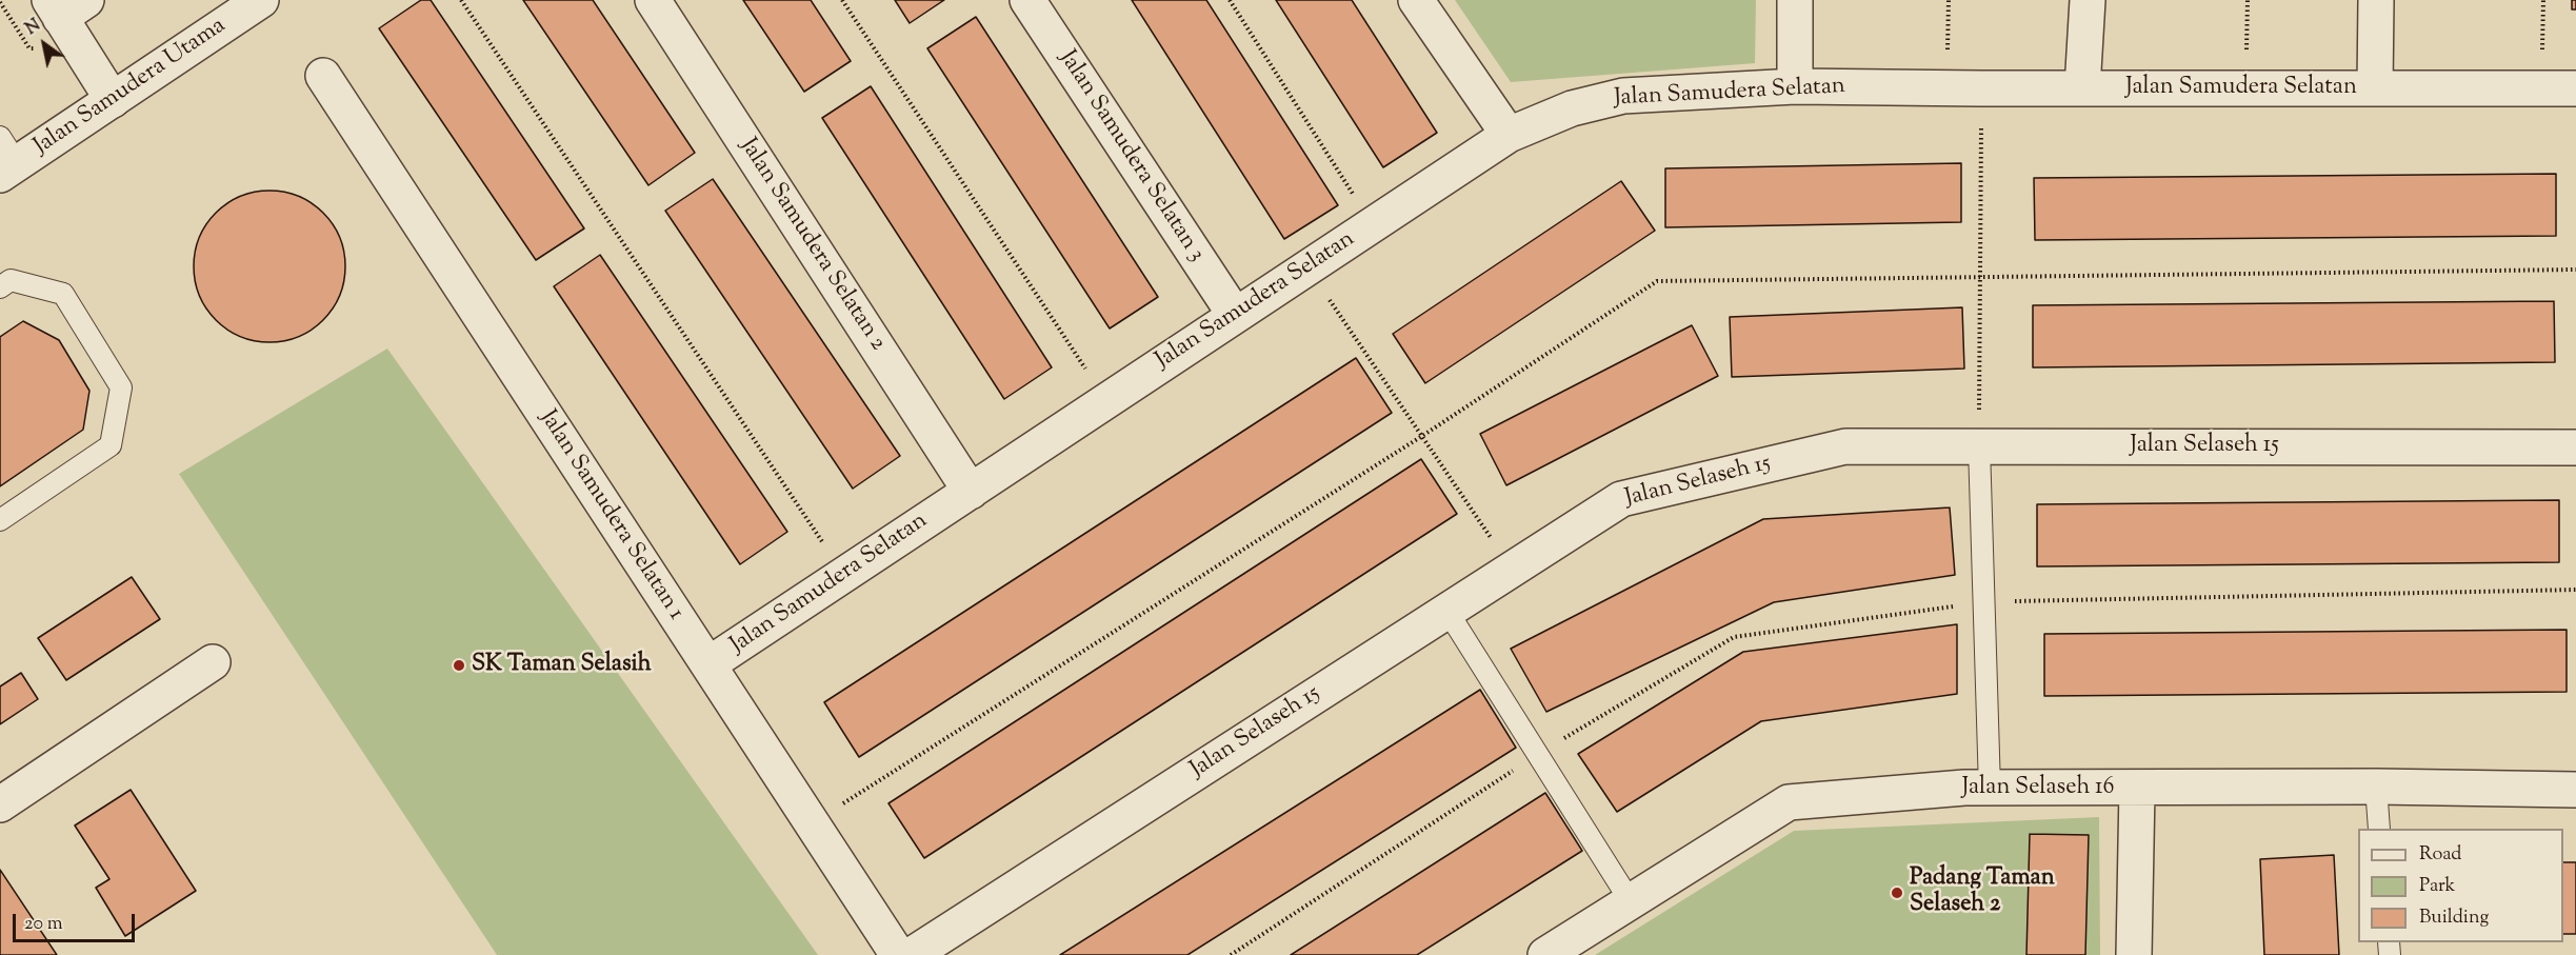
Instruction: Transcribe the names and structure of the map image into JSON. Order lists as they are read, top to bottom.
{
  "streets": {
    "street": [
      "Jalan Samudera Utama",
      "Jalan Samudera Selatan",
      "Jalan Samudera Selatan 3",
      "Jalan Samudera Selatan 2",
      "Jalan Selaseh 15",
      "Jalan Samudera Selatan 1",
      "Jalan Selaseh 16"
    ]
  },
  "crossings": [
    ["Jalan Samudera Selatan", "Jalan Samudera Selatan 3"],
    ["Jalan Samudera Selatan", "Jalan Samudera Selatan 2"],
    ["Jalan Samudera Selatan", "Jalan Samudera Selatan 1"]
  ],
  "places": ["SK Taman Selasih", "Padang Taman Selaseh 2"],
  "legend": ["Road", "Park", "Building"],
  "scale_bar": "20 m",
  "north": "top left"
}
